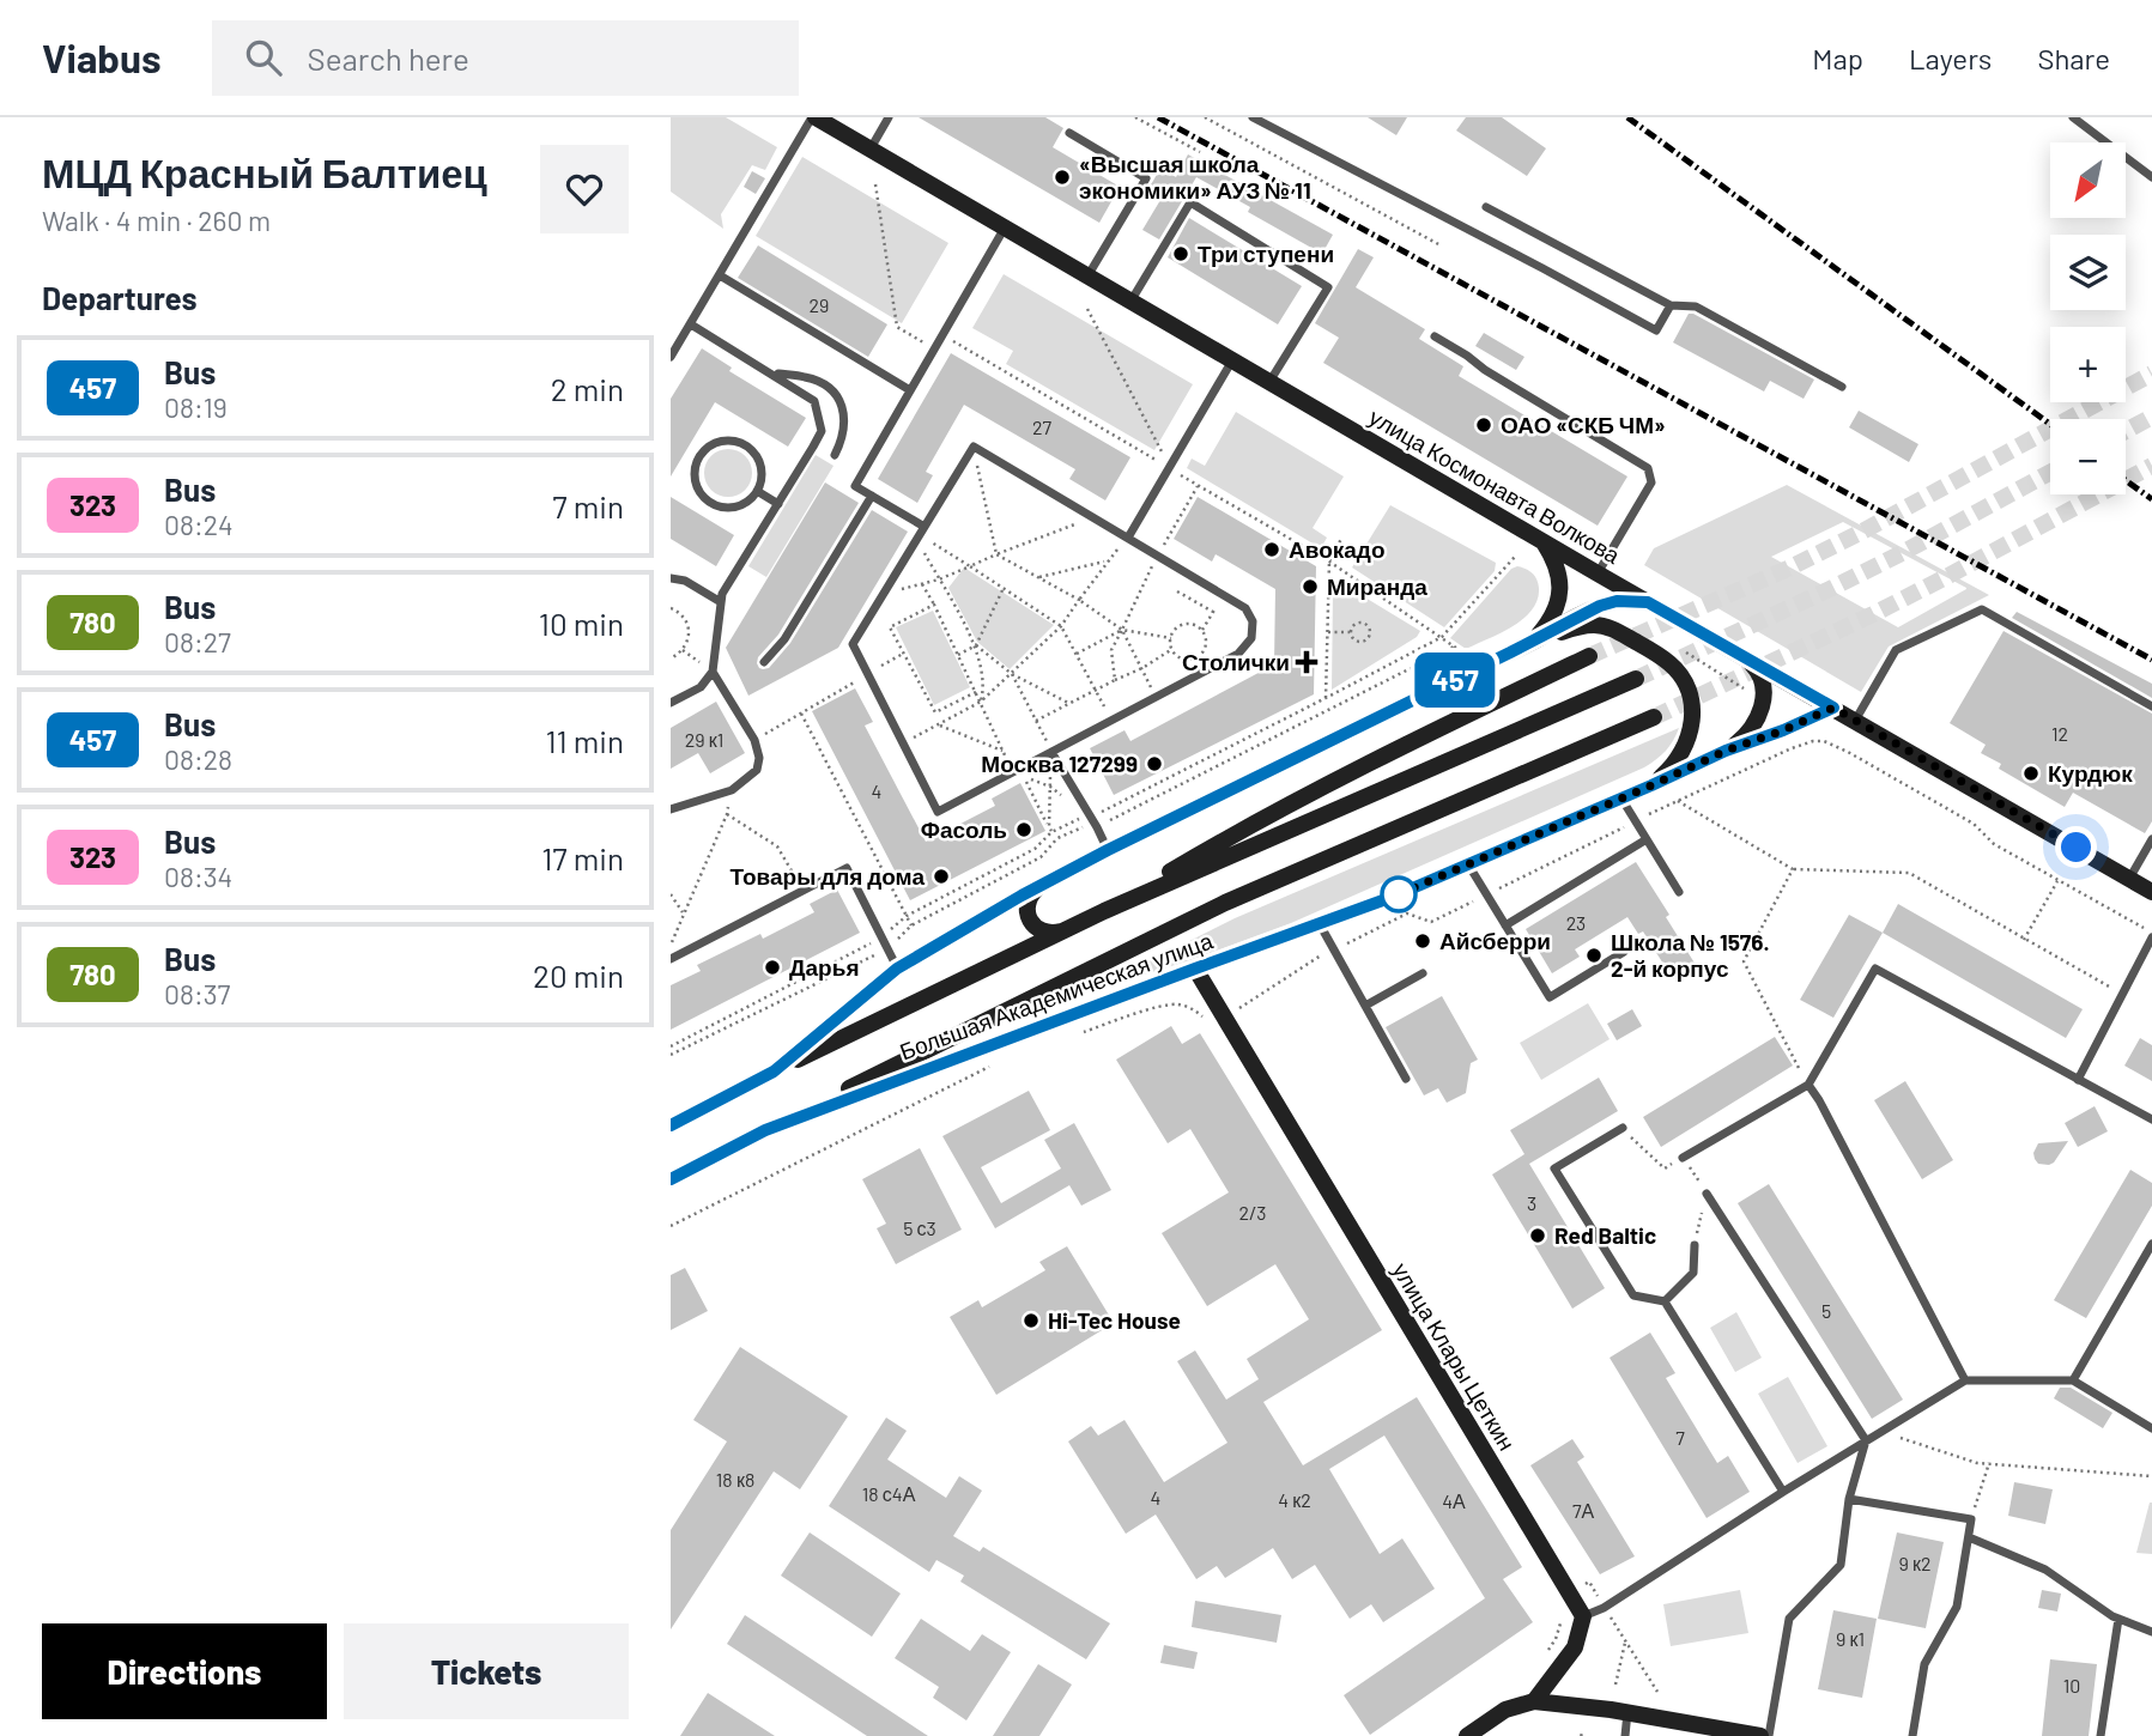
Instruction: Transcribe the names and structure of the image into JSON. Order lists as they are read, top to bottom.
{
  "streets": {
    "main road": ["улица Космонавта Волкова", "Большая Академическая улица", "улица Клары Цеткин"]
  },
  "crossings": [
    ["улица Космонавта Волкова", "Большая Академическая улица"],
    ["Большая Академическая улица", "улица Клары Цеткин"]
  ],
  "places": {
    "other": [
      "«Высшая школа экономики» АУЗ № 11",
      "Три ступени",
      "ОАО «СКБ ЧМ»",
      "Авокадо",
      "Миранда",
      "Москва 127299",
      "Курдюк",
      "Фасоль",
      "Товары для дома",
      "Айсберри",
      "Школа № 1576. 2-й корпус",
      "Дарья",
      "Red Baltic",
      "Hi-Tec House"
    ],
    "health": ["Столички"]
  },
  "lines": ["bus line 457"],
  "house_numbers": [
    "29",
    "27",
    "12",
    "29 к1",
    "4",
    "23",
    "3",
    "2/3",
    "5 с3",
    "5",
    "7",
    "18 к8",
    "18 с4А",
    "4",
    "4 к2",
    "4А",
    "7А",
    "9 к2",
    "9 к1",
    "10"
  ],
  "north": "bottom left",
  "page": {
    "header": "Viabus",
    "search": "Search here",
    "nav": ["Map", "Layers", "Share"],
    "heading": [
      ["МЦД Красный Балтиец", "Walk · 4 min · 260 m"],
      "Departures"
    ],
    "on_map": "457",
    "map_buttons": ["+", "−"],
    "list": [
      {
        "mark": "457",
        "name": "Bus",
        "note": "08:19",
        "value": "2 min"
      },
      {
        "mark": "323",
        "name": "Bus",
        "note": "08:24",
        "value": "7 min"
      },
      {
        "mark": "780",
        "name": "Bus",
        "note": "08:27",
        "value": "10 min"
      },
      {
        "mark": "457",
        "name": "Bus",
        "note": "08:28",
        "value": "11 min"
      },
      {
        "mark": "323",
        "name": "Bus",
        "note": "08:34",
        "value": "17 min"
      },
      {
        "mark": "780",
        "name": "Bus",
        "note": "08:37",
        "value": "20 min"
      }
    ],
    "buttons": ["Directions", "Tickets"]
  }
}
